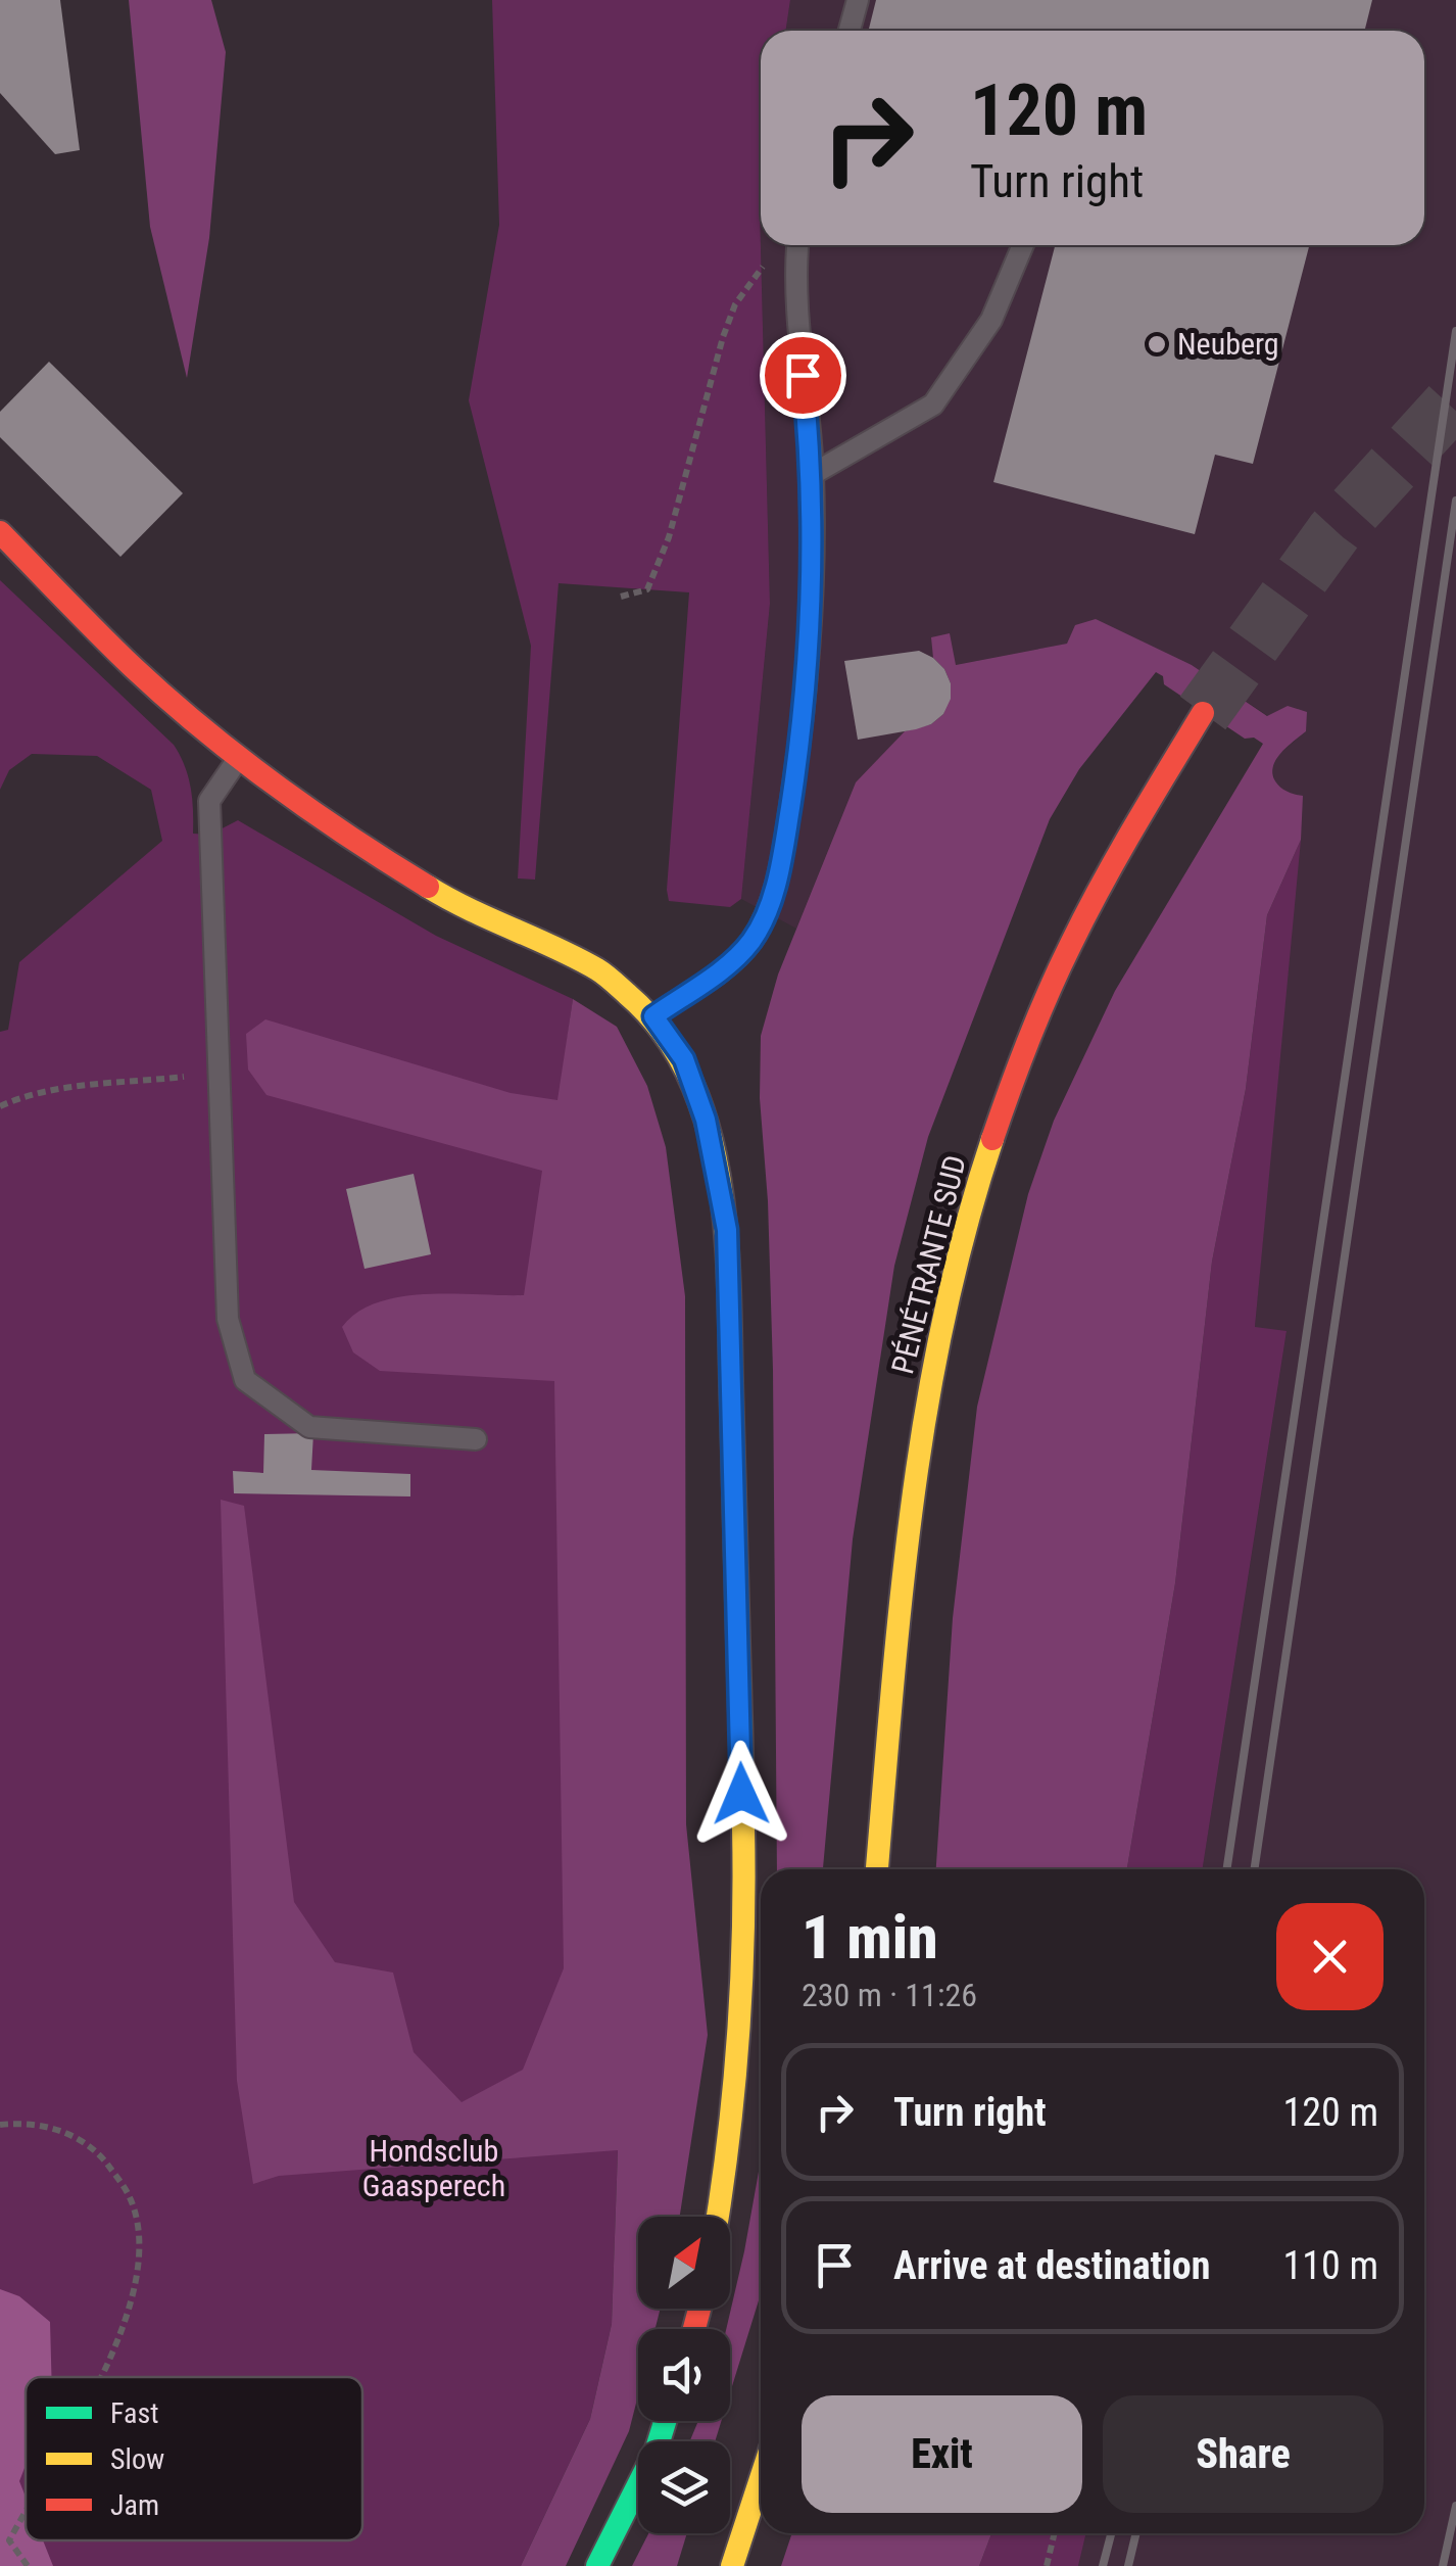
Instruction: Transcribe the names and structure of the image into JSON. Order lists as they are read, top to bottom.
{
  "streets": {
    "main road": ["PÉNÉTRANTE SUD"]
  },
  "parks": ["Hondsclub Gaasperech"],
  "places": ["Neuberg"],
  "legend": ["Fast", "Slow", "Jam"],
  "north": "top right",
  "page": {
    "turn": ["120 m", "Turn right"],
    "heading": ["1 min", "230 m · 11:26"],
    "list": [
      {
        "name": "Turn right",
        "value": "120 m"
      },
      {
        "name": "Arrive at destination",
        "value": "110 m"
      }
    ],
    "buttons": ["Exit", "Share"]
  }
}
